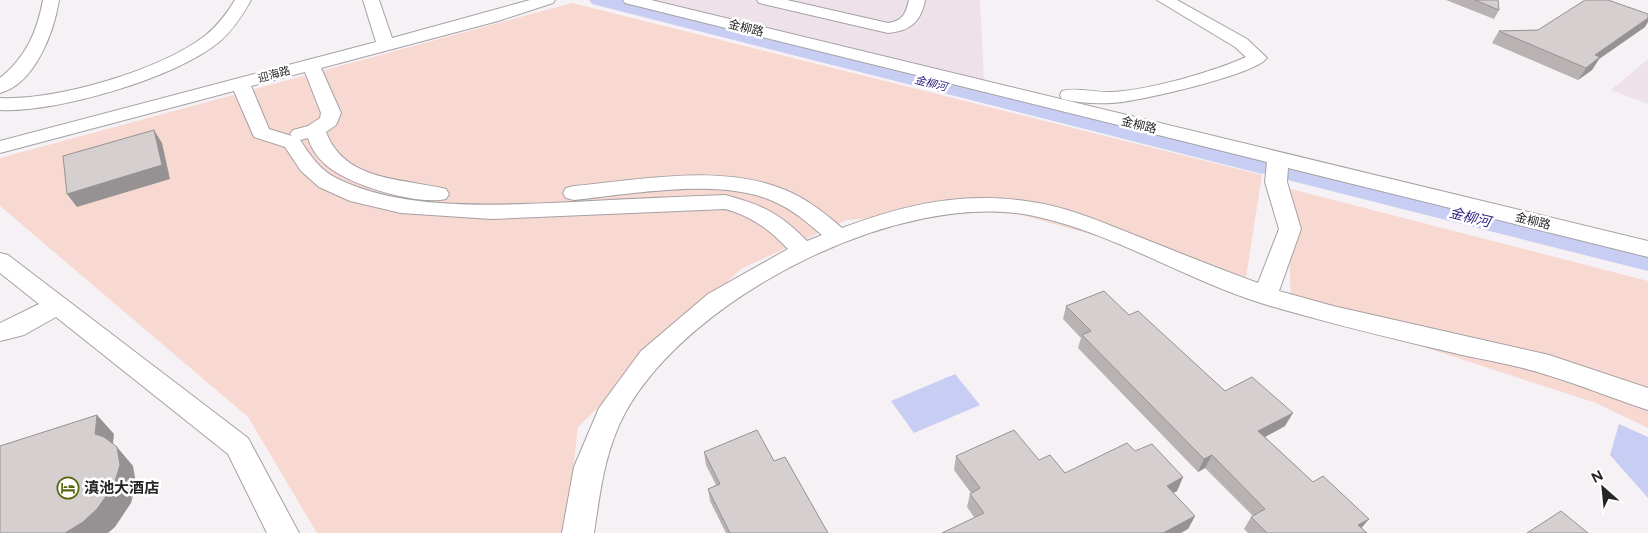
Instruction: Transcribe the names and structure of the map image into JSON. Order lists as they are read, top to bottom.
{
  "streets": {
    "street": ["金柳路", "迎海路"]
  },
  "water": ["金柳河"],
  "places": {
    "hotel": ["滇池大酒店"]
  },
  "north": "top left"
}
